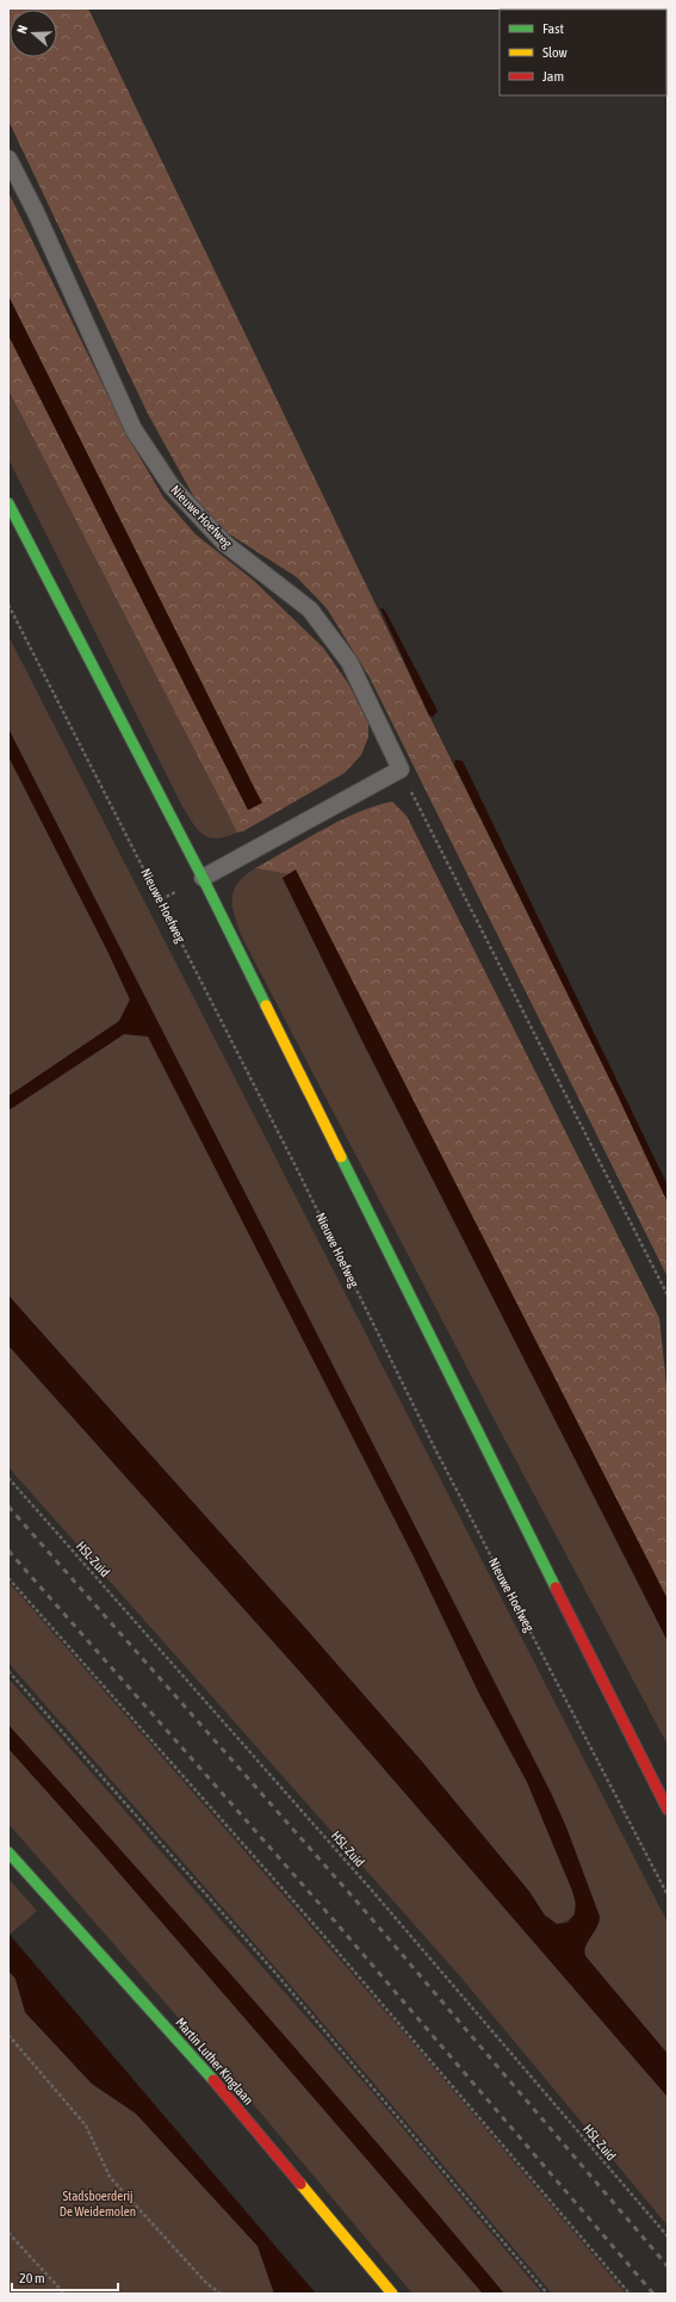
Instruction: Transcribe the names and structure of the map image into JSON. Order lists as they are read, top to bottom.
{
  "streets": {
    "main road": ["Martin Luther Kinglaan"],
    "lane": ["Nieuwe Hoefweg"],
    "path": ["HSL-Zuid"]
  },
  "parks": ["Stadsboerderij De Weidemolen"],
  "legend": ["Fast", "Slow", "Jam"],
  "scale_bar": "20 m",
  "north": "left"
}
